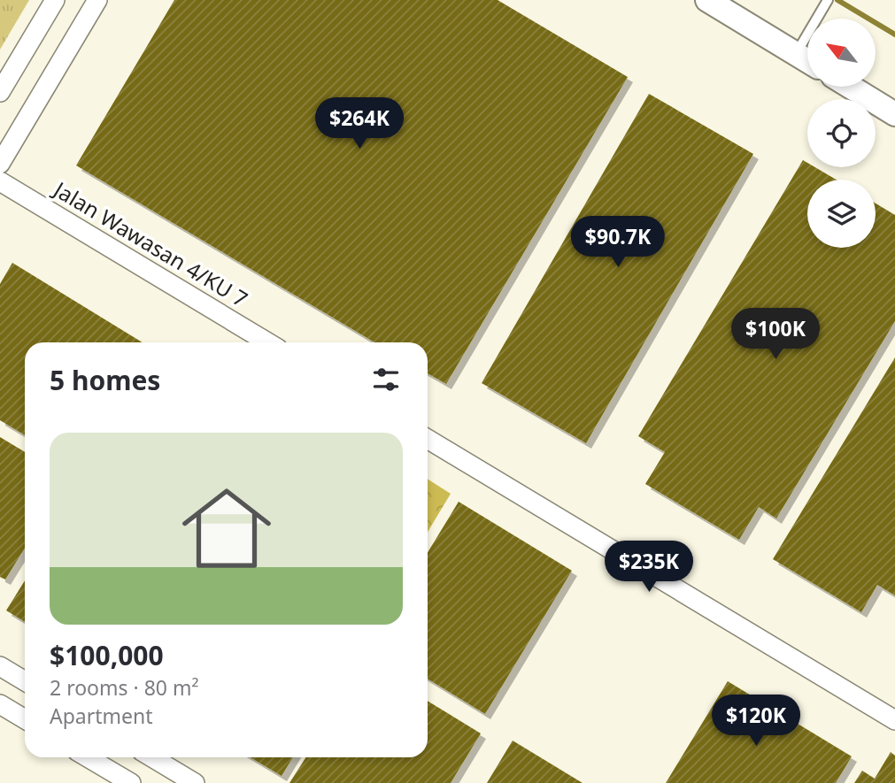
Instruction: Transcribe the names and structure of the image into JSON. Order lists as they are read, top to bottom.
{
  "streets": {
    "street": ["Jalan Wawasan 4/KU 7"]
  },
  "north": "top left",
  "page": {
    "price": [
      "$264K",
      "$90.7K",
      "$100K",
      "$235K",
      "$120K"
    ],
    "heading": "5 homes",
    "list": [
      {
        "name": "$100,000",
        "note": "2 rooms · 80 m² · Apartment"
      }
    ]
  }
}
